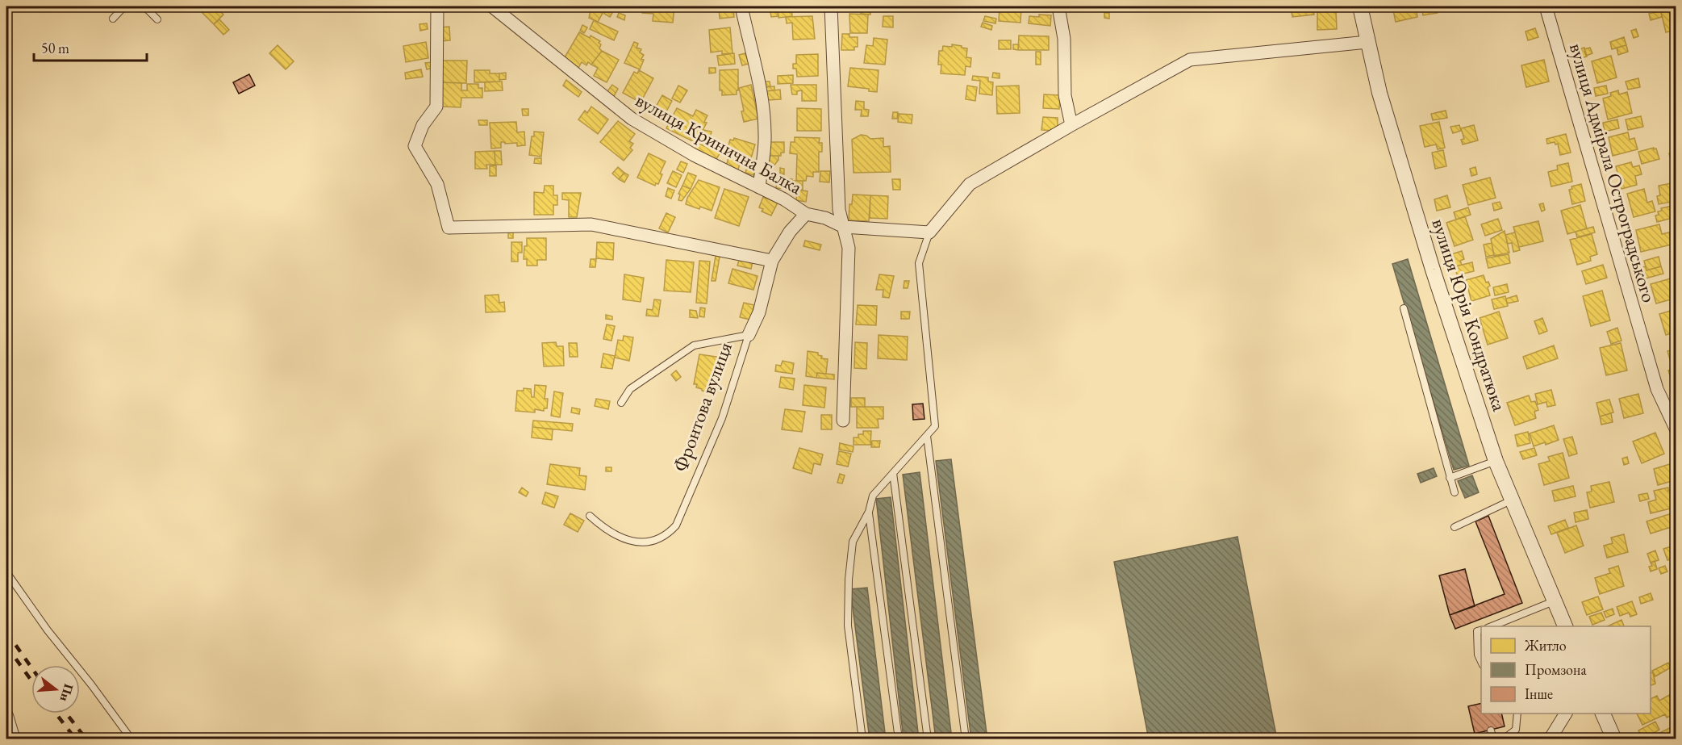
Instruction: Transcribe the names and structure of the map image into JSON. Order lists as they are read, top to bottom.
{
  "streets": {
    "street": [
      "вулиця Кринична Балка",
      "вулиця Адмірала Остроградського",
      "вулиця Юрія Кондратюка",
      "Фронтова вулиця"
    ]
  },
  "crossings": [
    ["вулиця Кринична Балка", "Фронтова вулиця"]
  ],
  "legend": ["Житло", "Промзона", "Інше"],
  "scale_bar": "50 m",
  "north": "right"
}
